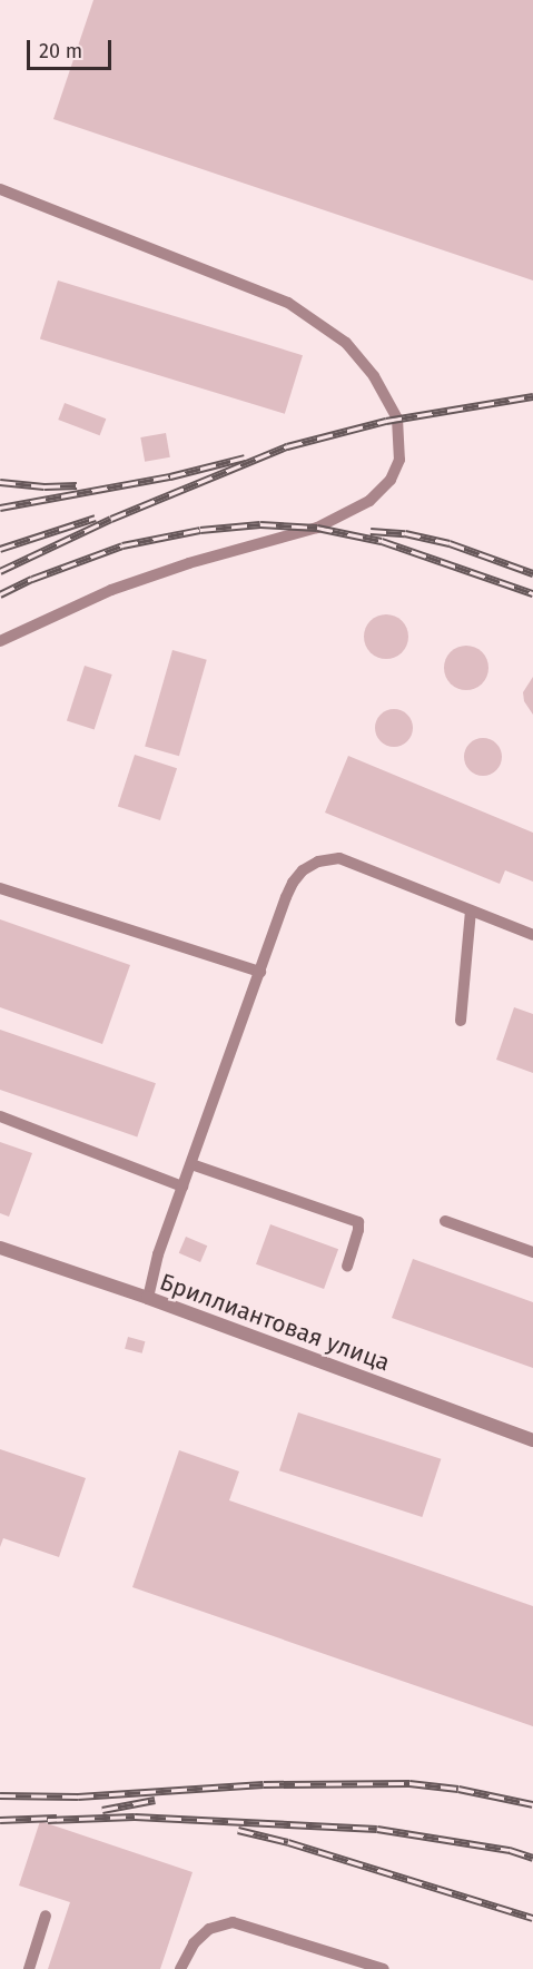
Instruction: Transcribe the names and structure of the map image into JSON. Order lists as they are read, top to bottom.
{
  "streets": {
    "street": ["Бриллиантовая улица"]
  },
  "scale_bar": "20 m"
}
